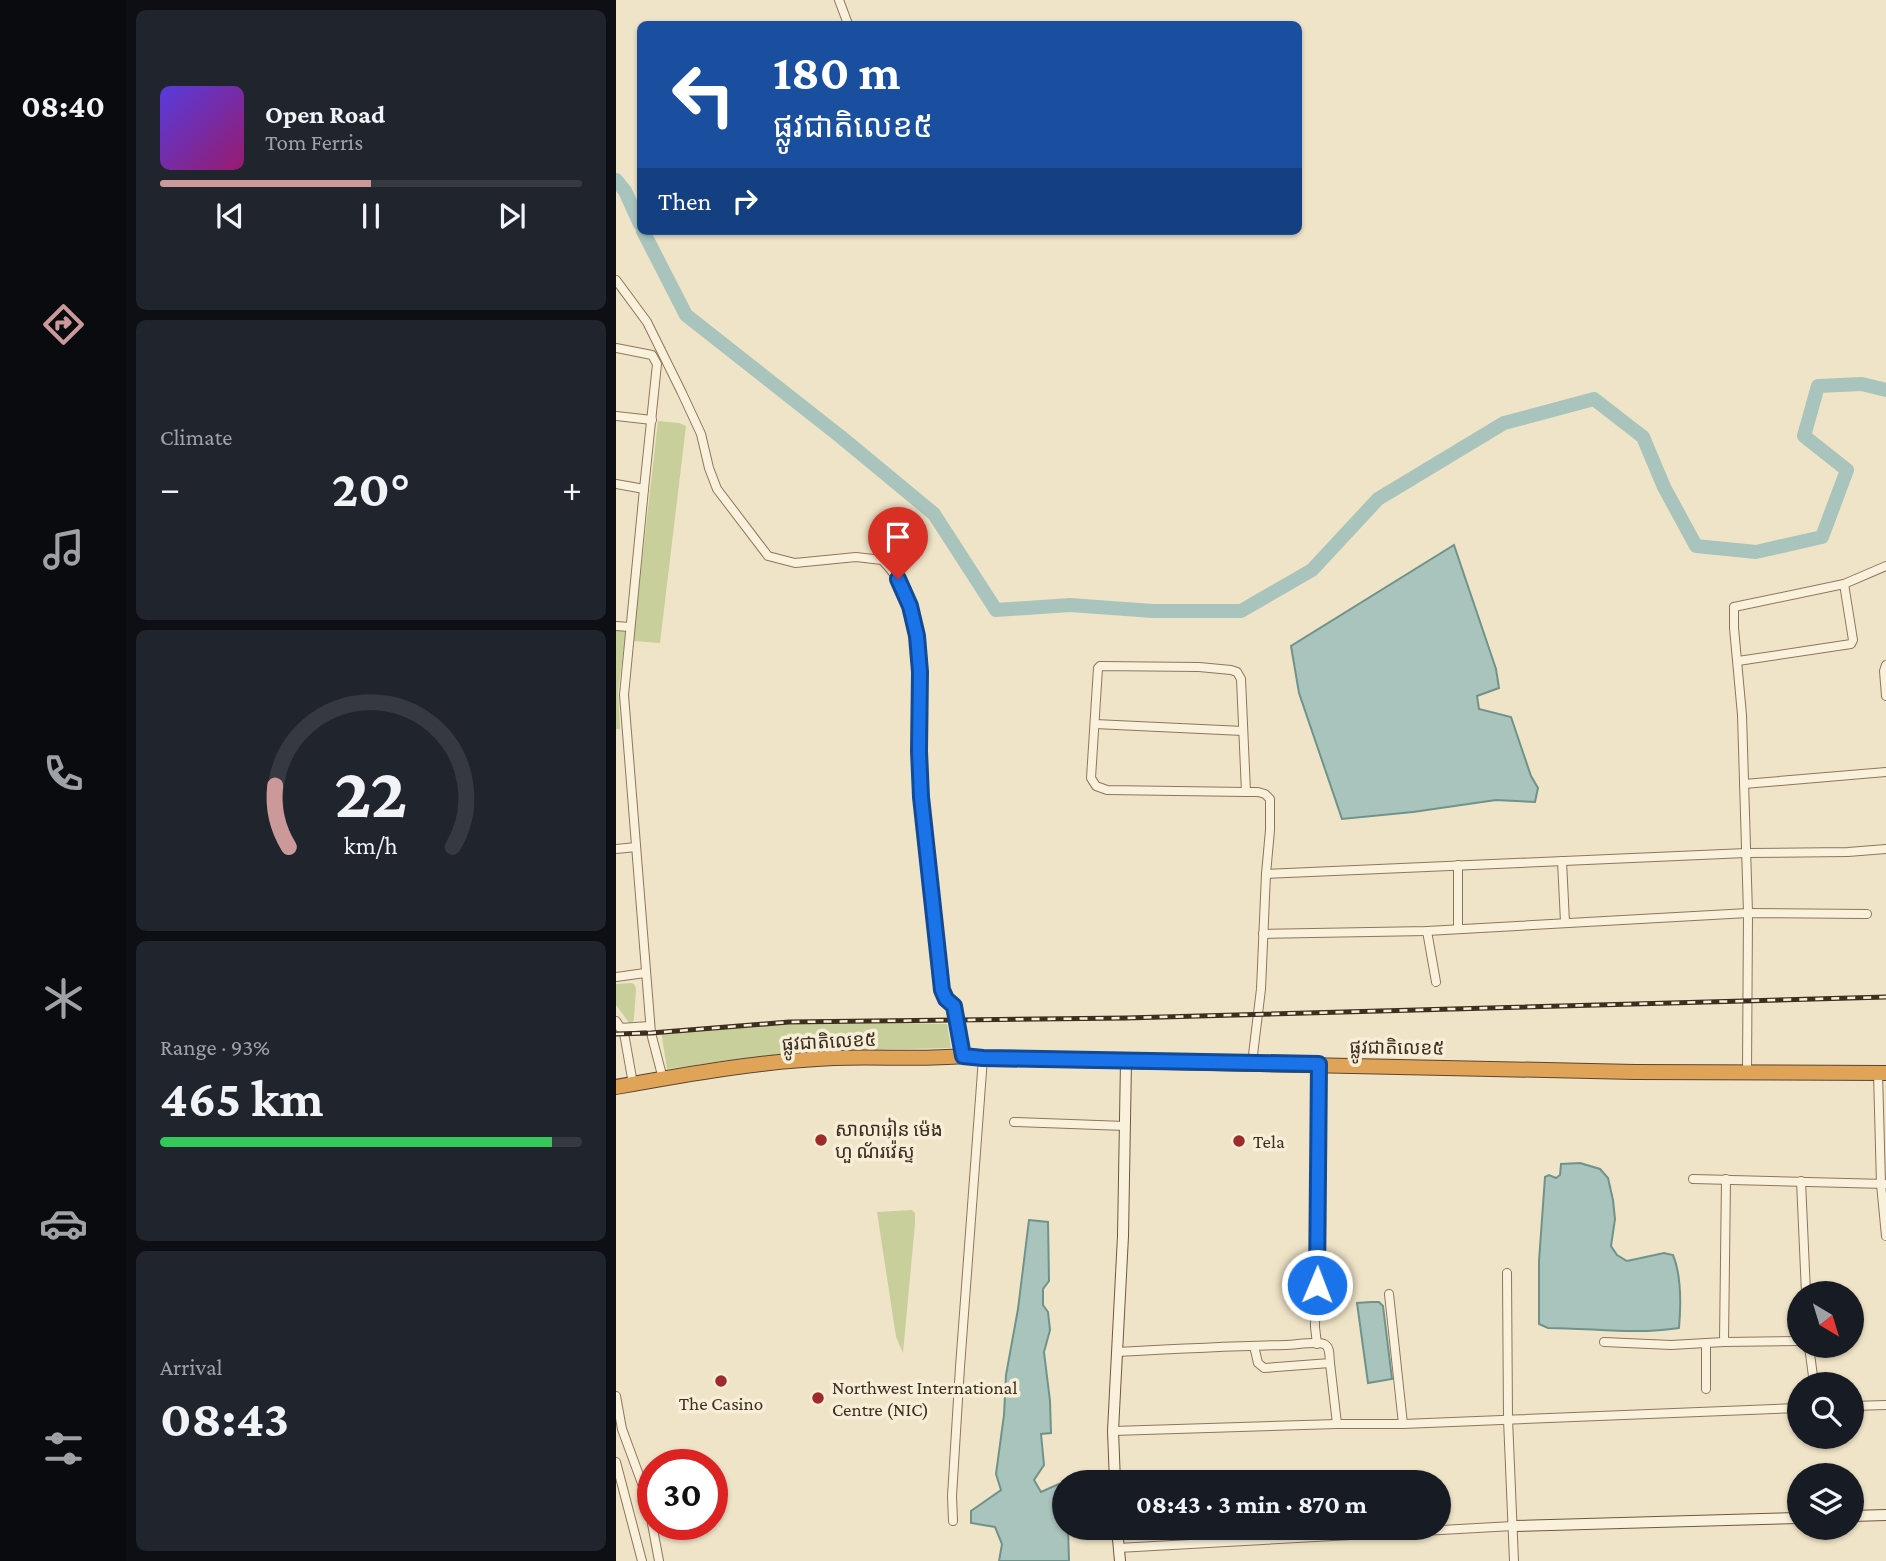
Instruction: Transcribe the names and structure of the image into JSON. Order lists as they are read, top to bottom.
{
  "streets": {
    "highway": ["ផ្លូវជាតិលេខ៥"]
  },
  "places": [
    "សាលារៀន ម៉េង ហួ ណ័រវ៉េស្ទ",
    "Tela",
    "The Casino",
    "Northwest International Centre (NIC)"
  ],
  "north": "bottom right",
  "page": {
    "tabs": "08:40",
    "turn": ["180 m", "ផ្លូវជាតិលេខ៥"],
    "song": ["Open Road", "Tom Ferris"],
    "then": "Then",
    "tile": [
      "Climate",
      ["Range · 93%", "465 km"],
      ["Arrival", "08:43"]
    ],
    "heat": ["−", "20°", "+"],
    "limit": "30",
    "trip": "08:43 · 3 min · 870 m",
    "gauge": ["22", "km/h"]
  }
}
